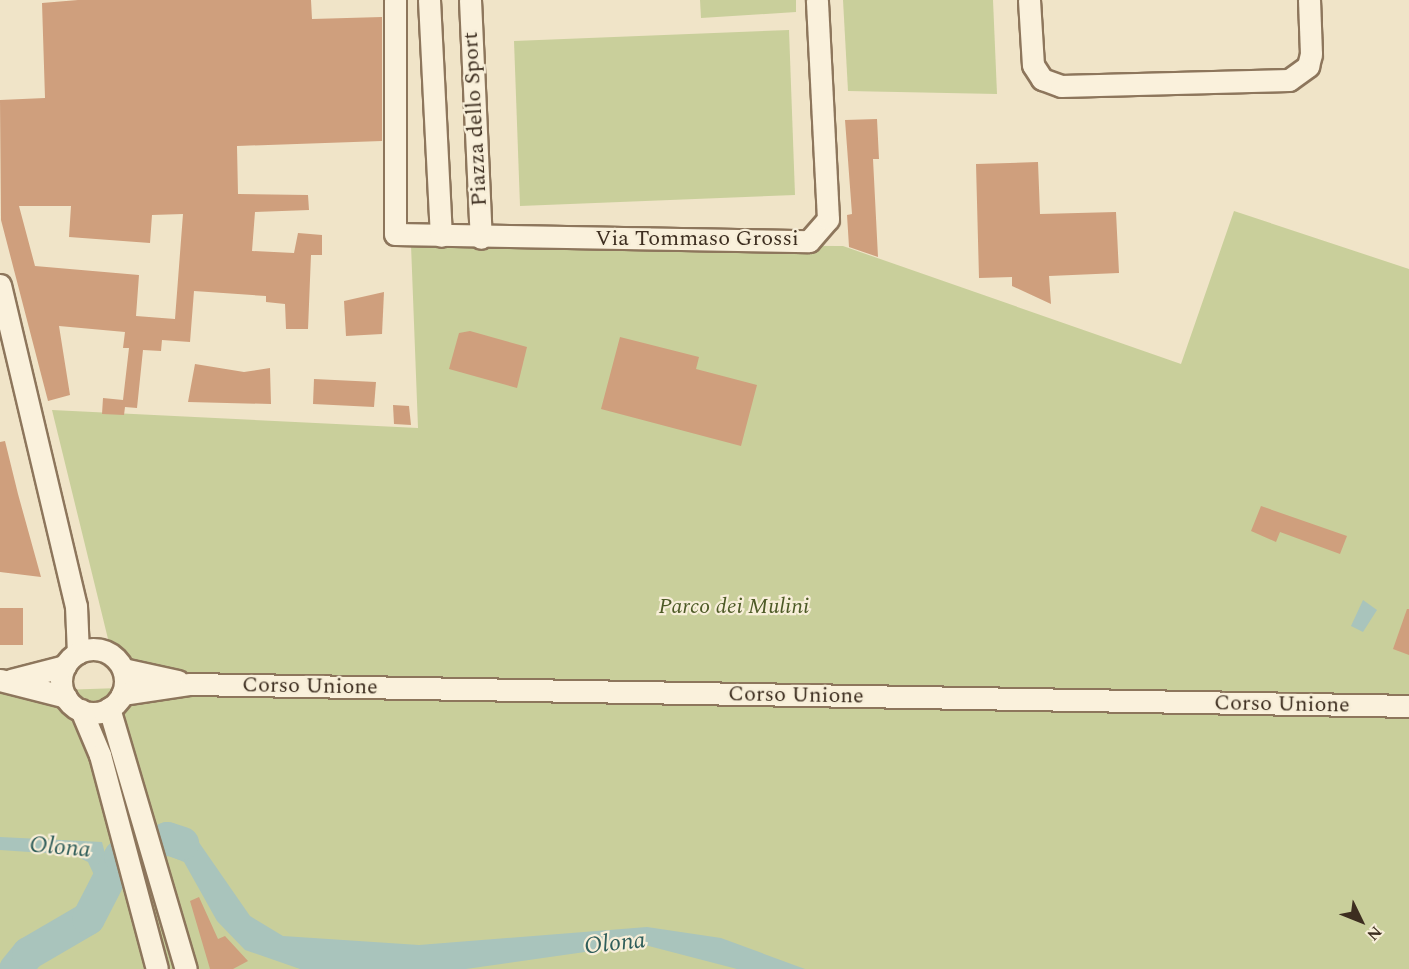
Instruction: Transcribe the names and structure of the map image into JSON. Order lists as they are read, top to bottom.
{
  "streets": {
    "street": ["Piazza dello Sport", "Via Tommaso Grossi", "Corso Unione"]
  },
  "crossings": [
    ["Piazza dello Sport", "Via Tommaso Grossi"]
  ],
  "water": ["Olona"],
  "parks": ["Parco dei Mulini"],
  "north": "bottom right"
}
